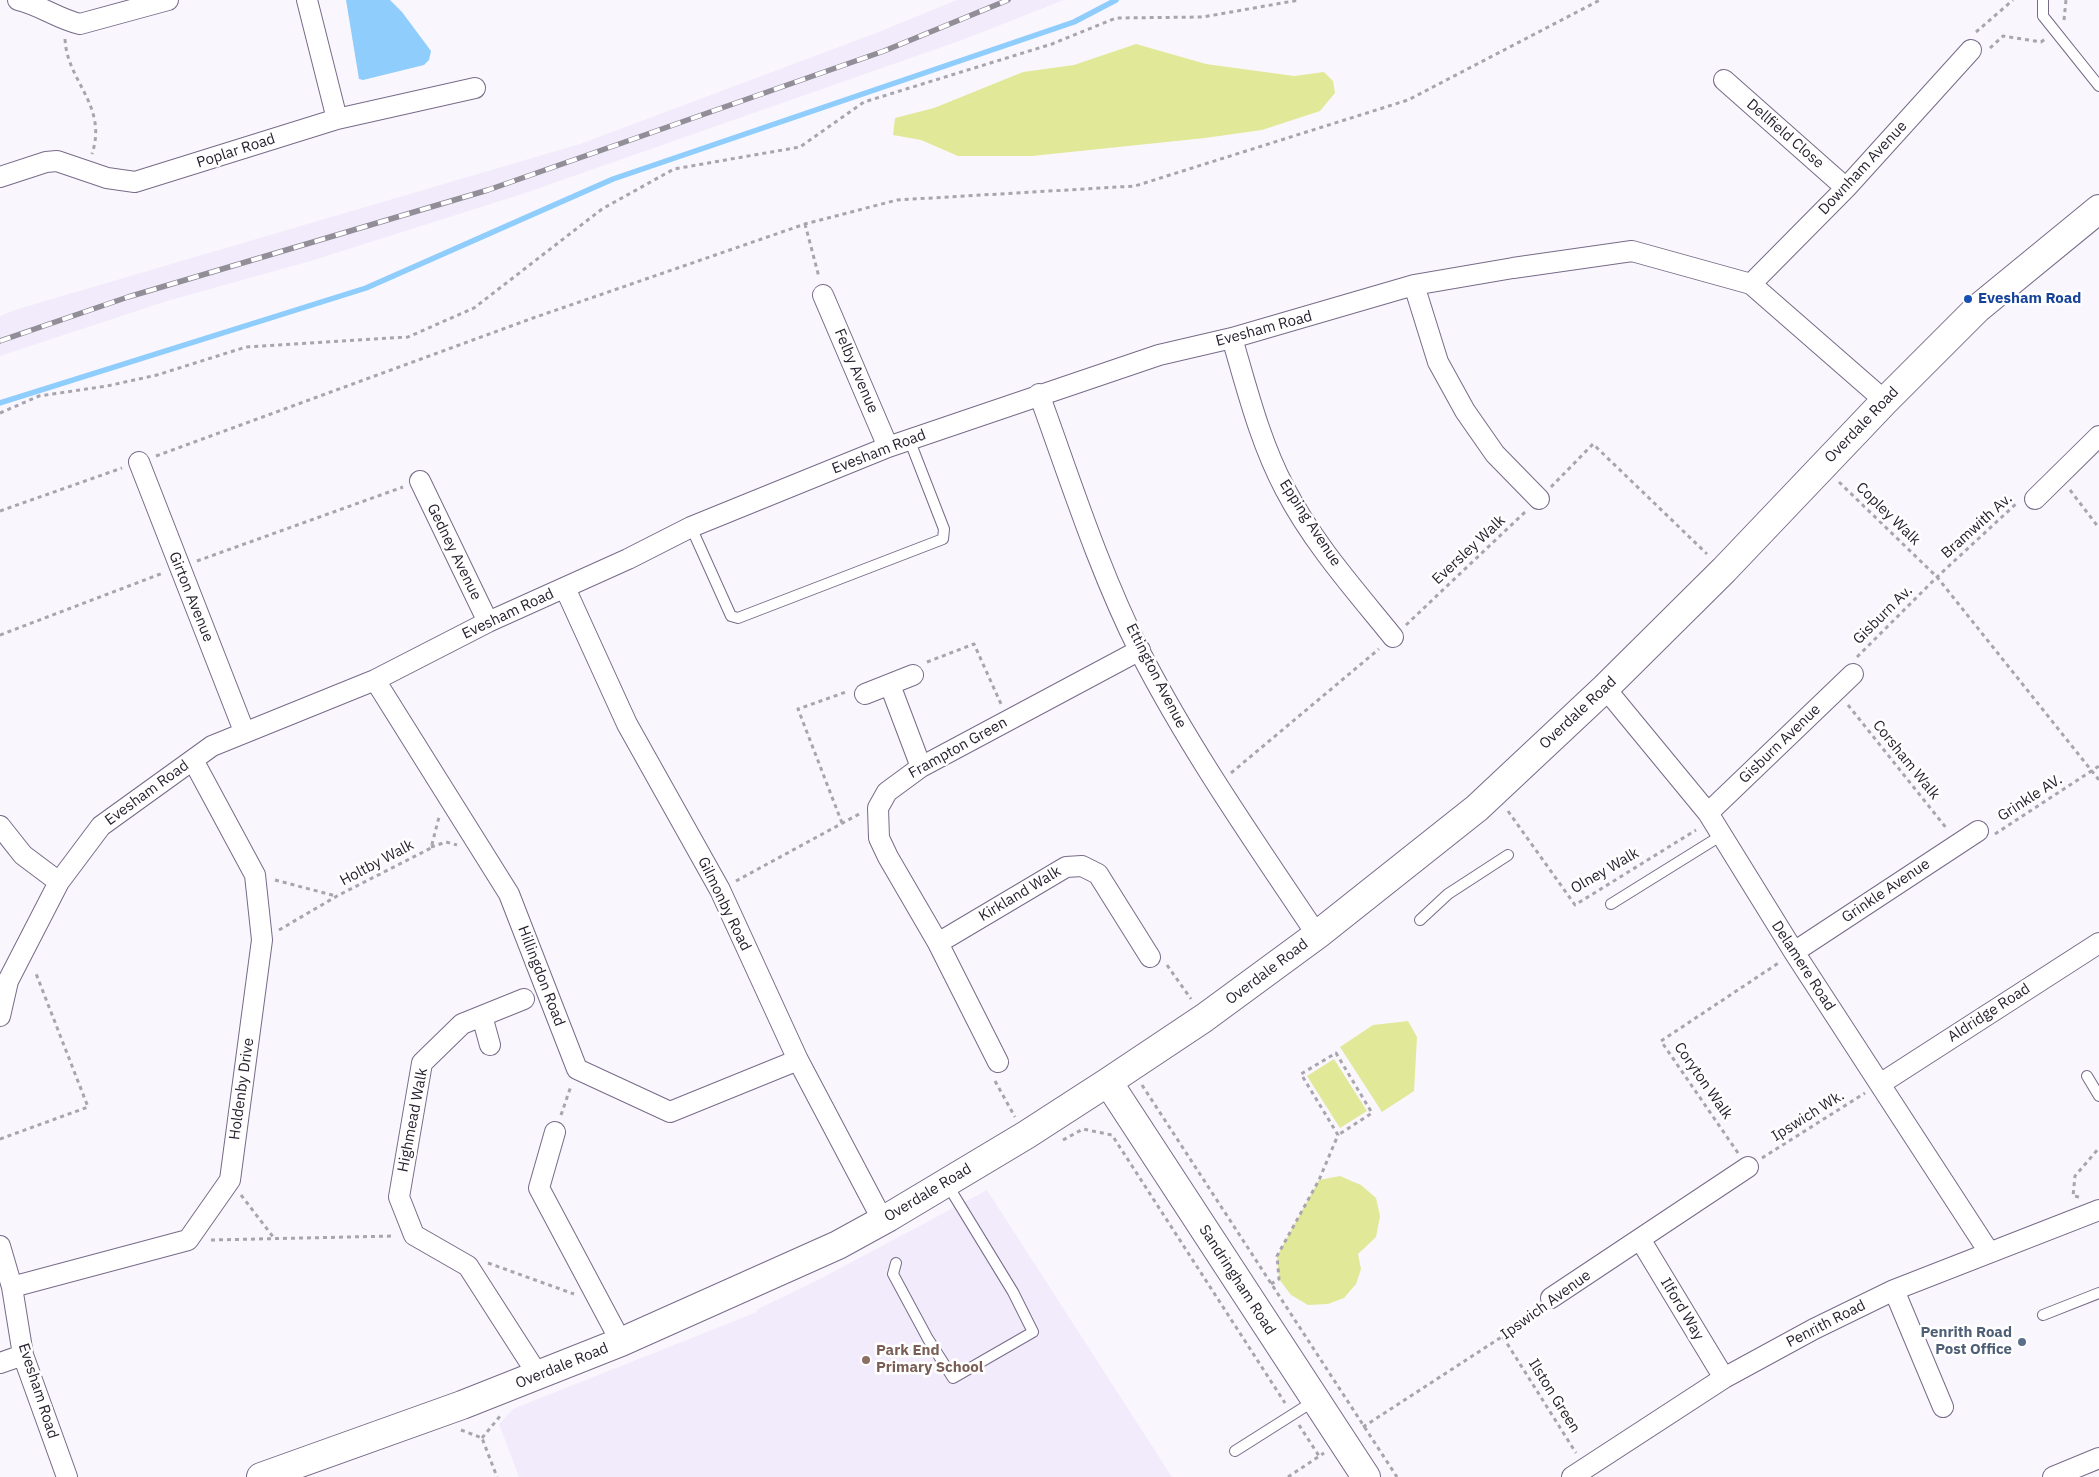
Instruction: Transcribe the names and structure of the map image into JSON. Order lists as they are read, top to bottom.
{
  "streets": {
    "street": [
      "Dellfield Close",
      "Poplar Road",
      "Downham Avenue",
      "Evesham Road",
      "Felby Avenue",
      "Overdale Road",
      "Epping Avenue",
      "Gedney Avenue",
      "Girton Avenue",
      "Ettington Avenue",
      "Gisburn Avenue",
      "Frampton Green",
      "Grinkle Avenue",
      "Kirkland Walk",
      "Gilmonby Road",
      "Delamere Road",
      "Hillingdon Road",
      "Aldridge Road",
      "Holdenby Drive",
      "Highmead Walk",
      "Sandringham Road",
      "Ipswich Avenue",
      "Ilford Way",
      "Penrith Road"
    ],
    "path": [
      "Copley Walk",
      "Bramwith Av.",
      "Eversley Walk",
      "Gisburn Av.",
      "Corsham Walk",
      "Grinkle AV.",
      "Holtby Walk",
      "Olney Walk",
      "Coryton Walk",
      "Ipswich Wk.",
      "Ilston Green"
    ]
  },
  "crossings": [
    ["Dellfield Close", "Downham Avenue"],
    ["Downham Avenue", "Evesham Road"],
    ["Evesham Road", "Felby Avenue"],
    ["Evesham Road", "Overdale Road"],
    ["Evesham Road", "Epping Avenue"],
    ["Evesham Road", "Gedney Avenue"],
    ["Evesham Road", "Girton Avenue"],
    ["Evesham Road", "Ettington Avenue"],
    ["Evesham Road", "Gilmonby Road"],
    ["Evesham Road", "Hillingdon Road"],
    ["Evesham Road", "Holdenby Drive"],
    ["Overdale Road", "Copley Walk"],
    ["Overdale Road", "Eversley Walk"],
    ["Overdale Road", "Ettington Avenue"],
    ["Overdale Road", "Olney Walk"],
    ["Overdale Road", "Gilmonby Road"],
    ["Overdale Road", "Delamere Road"],
    ["Overdale Road", "Sandringham Road"],
    ["Copley Walk", "Bramwith Av."],
    ["Copley Walk", "Gisburn Av."],
    ["Copley Walk", "Grinkle AV."],
    ["Epping Avenue", "Eversley Walk"],
    ["Bramwith Av.", "Gisburn Av."],
    ["Eversley Walk", "Ettington Avenue"],
    ["Gisburn Av.", "Gisburn Avenue"],
    ["Ettington Avenue", "Frampton Green"],
    ["Gisburn Avenue", "Corsham Walk"],
    ["Gisburn Avenue", "Olney Walk"],
    ["Gisburn Avenue", "Delamere Road"],
    ["Frampton Green", "Kirkland Walk"],
    ["Corsham Walk", "Grinkle Avenue"],
    ["Grinkle AV.", "Grinkle Avenue"],
    ["Holtby Walk", "Hillingdon Road"],
    ["Holtby Walk", "Holdenby Drive"],
    ["Olney Walk", "Delamere Road"],
    ["Grinkle Avenue", "Delamere Road"],
    ["Grinkle Avenue", "Coryton Walk"],
    ["Delamere Road", "Aldridge Road"],
    ["Delamere Road", "Coryton Walk"],
    ["Delamere Road", "Ipswich Wk."],
    ["Delamere Road", "Penrith Road"],
    ["Aldridge Road", "Ipswich Wk."],
    ["Coryton Walk", "Ipswich Wk."],
    ["Coryton Walk", "Ipswich Avenue"],
    ["Ipswich Wk.", "Ipswich Avenue"],
    ["Sandringham Road", "Ipswich Avenue"],
    ["Ipswich Avenue", "Ilford Way"],
    ["Ipswich Avenue", "Ilston Green"],
    ["Ilford Way", "Penrith Road"],
    ["Penrith Road", "Ilston Green"]
  ],
  "places": ["Evesham Road", "Penrith Road Post Office", "Park End Primary School"]
}
